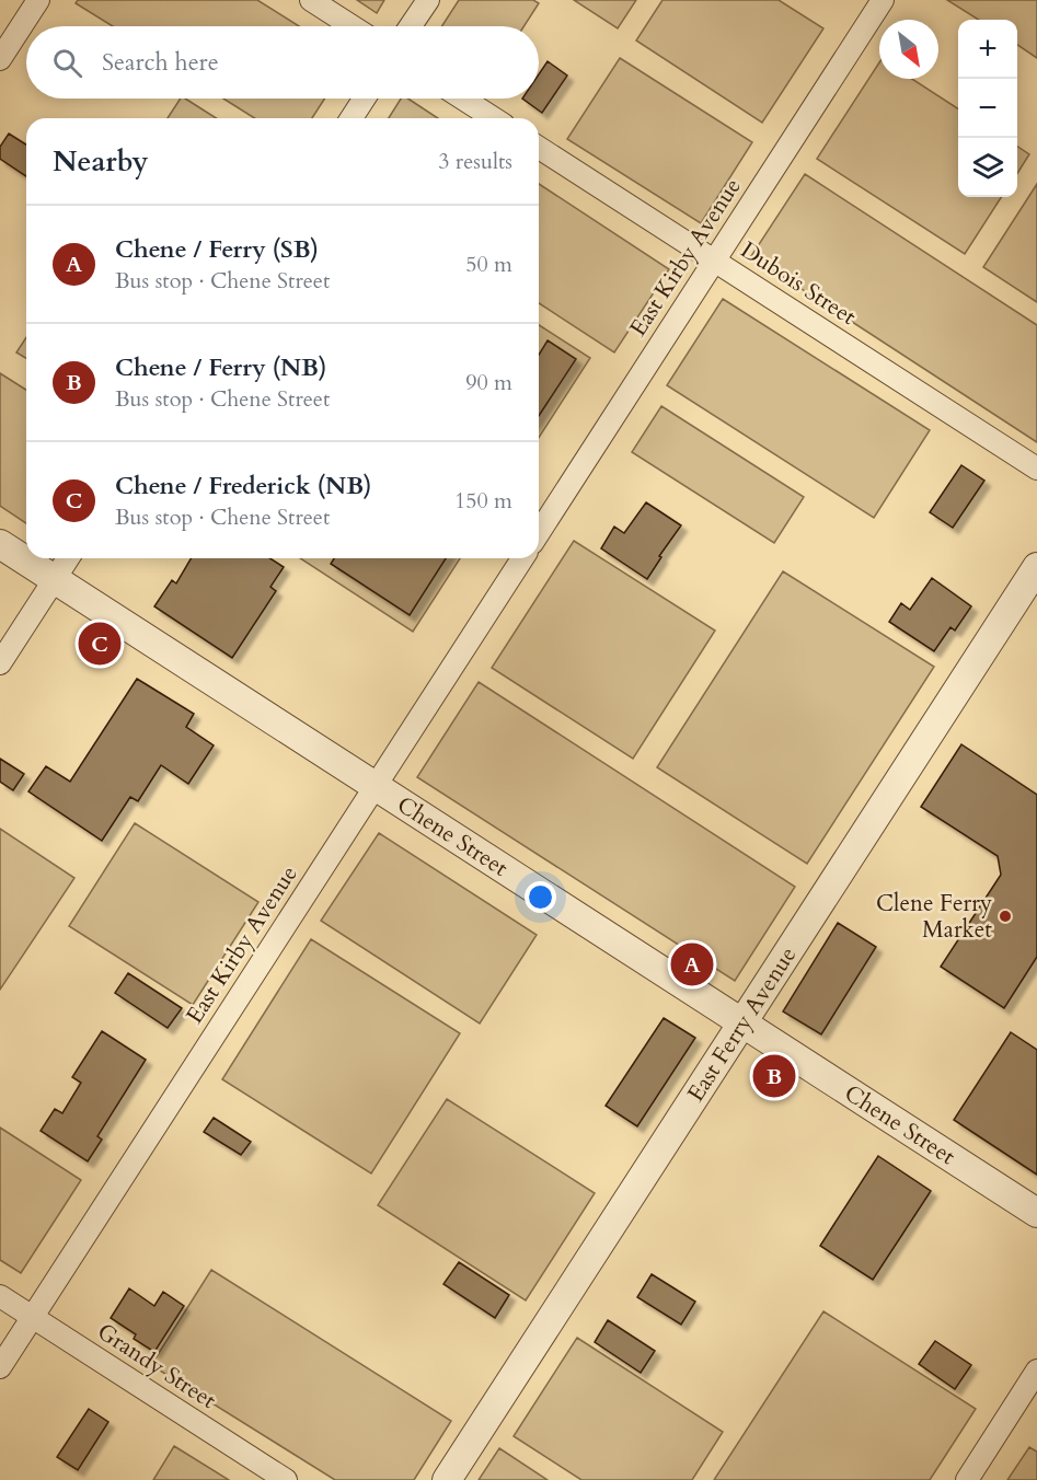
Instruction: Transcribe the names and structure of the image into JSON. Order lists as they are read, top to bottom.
{
  "streets": {
    "street": [
      "East Kirby Avenue",
      "Dubois Street",
      "Chene Street",
      "East Ferry Avenue",
      "Grandy Street"
    ]
  },
  "crossings": [
    ["East Kirby Avenue", "Dubois Street"],
    ["East Kirby Avenue", "Chene Street"],
    ["East Kirby Avenue", "Grandy Street"],
    ["Chene Street", "East Ferry Avenue"]
  ],
  "places": ["Clene Ferry Market"],
  "north": "bottom right",
  "page": {
    "map_buttons": ["+", "−"],
    "search": "Search here",
    "heading": ["Nearby", "3 results"],
    "list": [
      {
        "mark": "A",
        "name": "Chene / Ferry (SB)",
        "note": "Bus stop · Chene Street",
        "value": "50 m"
      },
      {
        "mark": "B",
        "name": "Chene / Ferry (NB)",
        "note": "Bus stop · Chene Street",
        "value": "90 m"
      },
      {
        "mark": "C",
        "name": "Chene / Frederick (NB)",
        "note": "Bus stop · Chene Street",
        "value": "150 m"
      }
    ],
    "pins": ["C", "A", "B"]
  }
}
